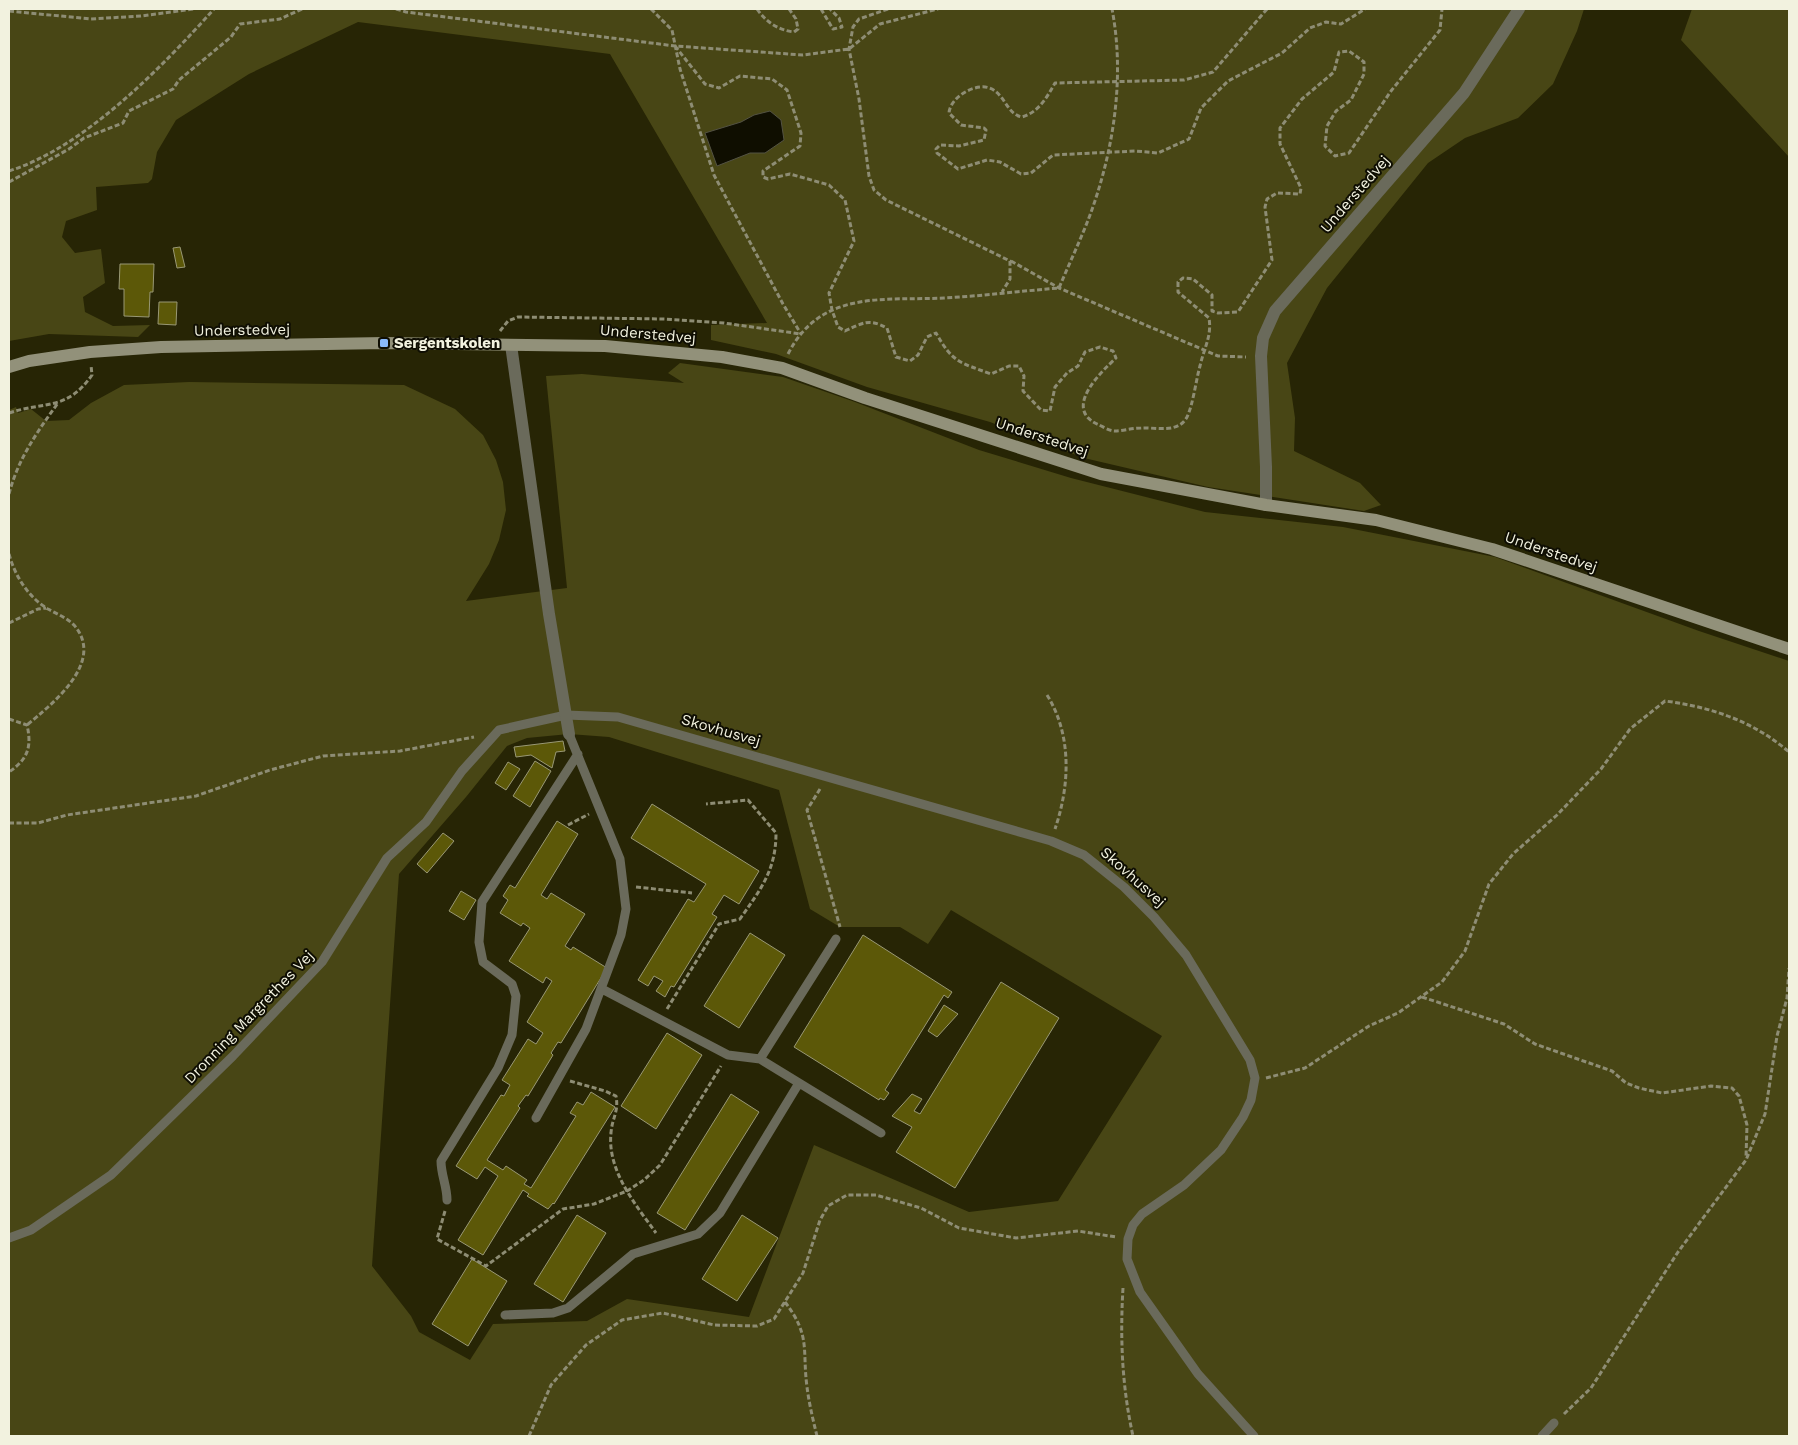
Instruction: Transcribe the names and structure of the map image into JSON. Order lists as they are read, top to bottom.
{
  "streets": {
    "street": ["Understedvej"],
    "lane": ["Skovhusvej", "Dronning Margrethes Vej"]
  },
  "crossings": [
    ["Skovhusvej", "Dronning Margrethes Vej"]
  ],
  "places": {
    "transit": ["Sergentskolen"]
  }
}
